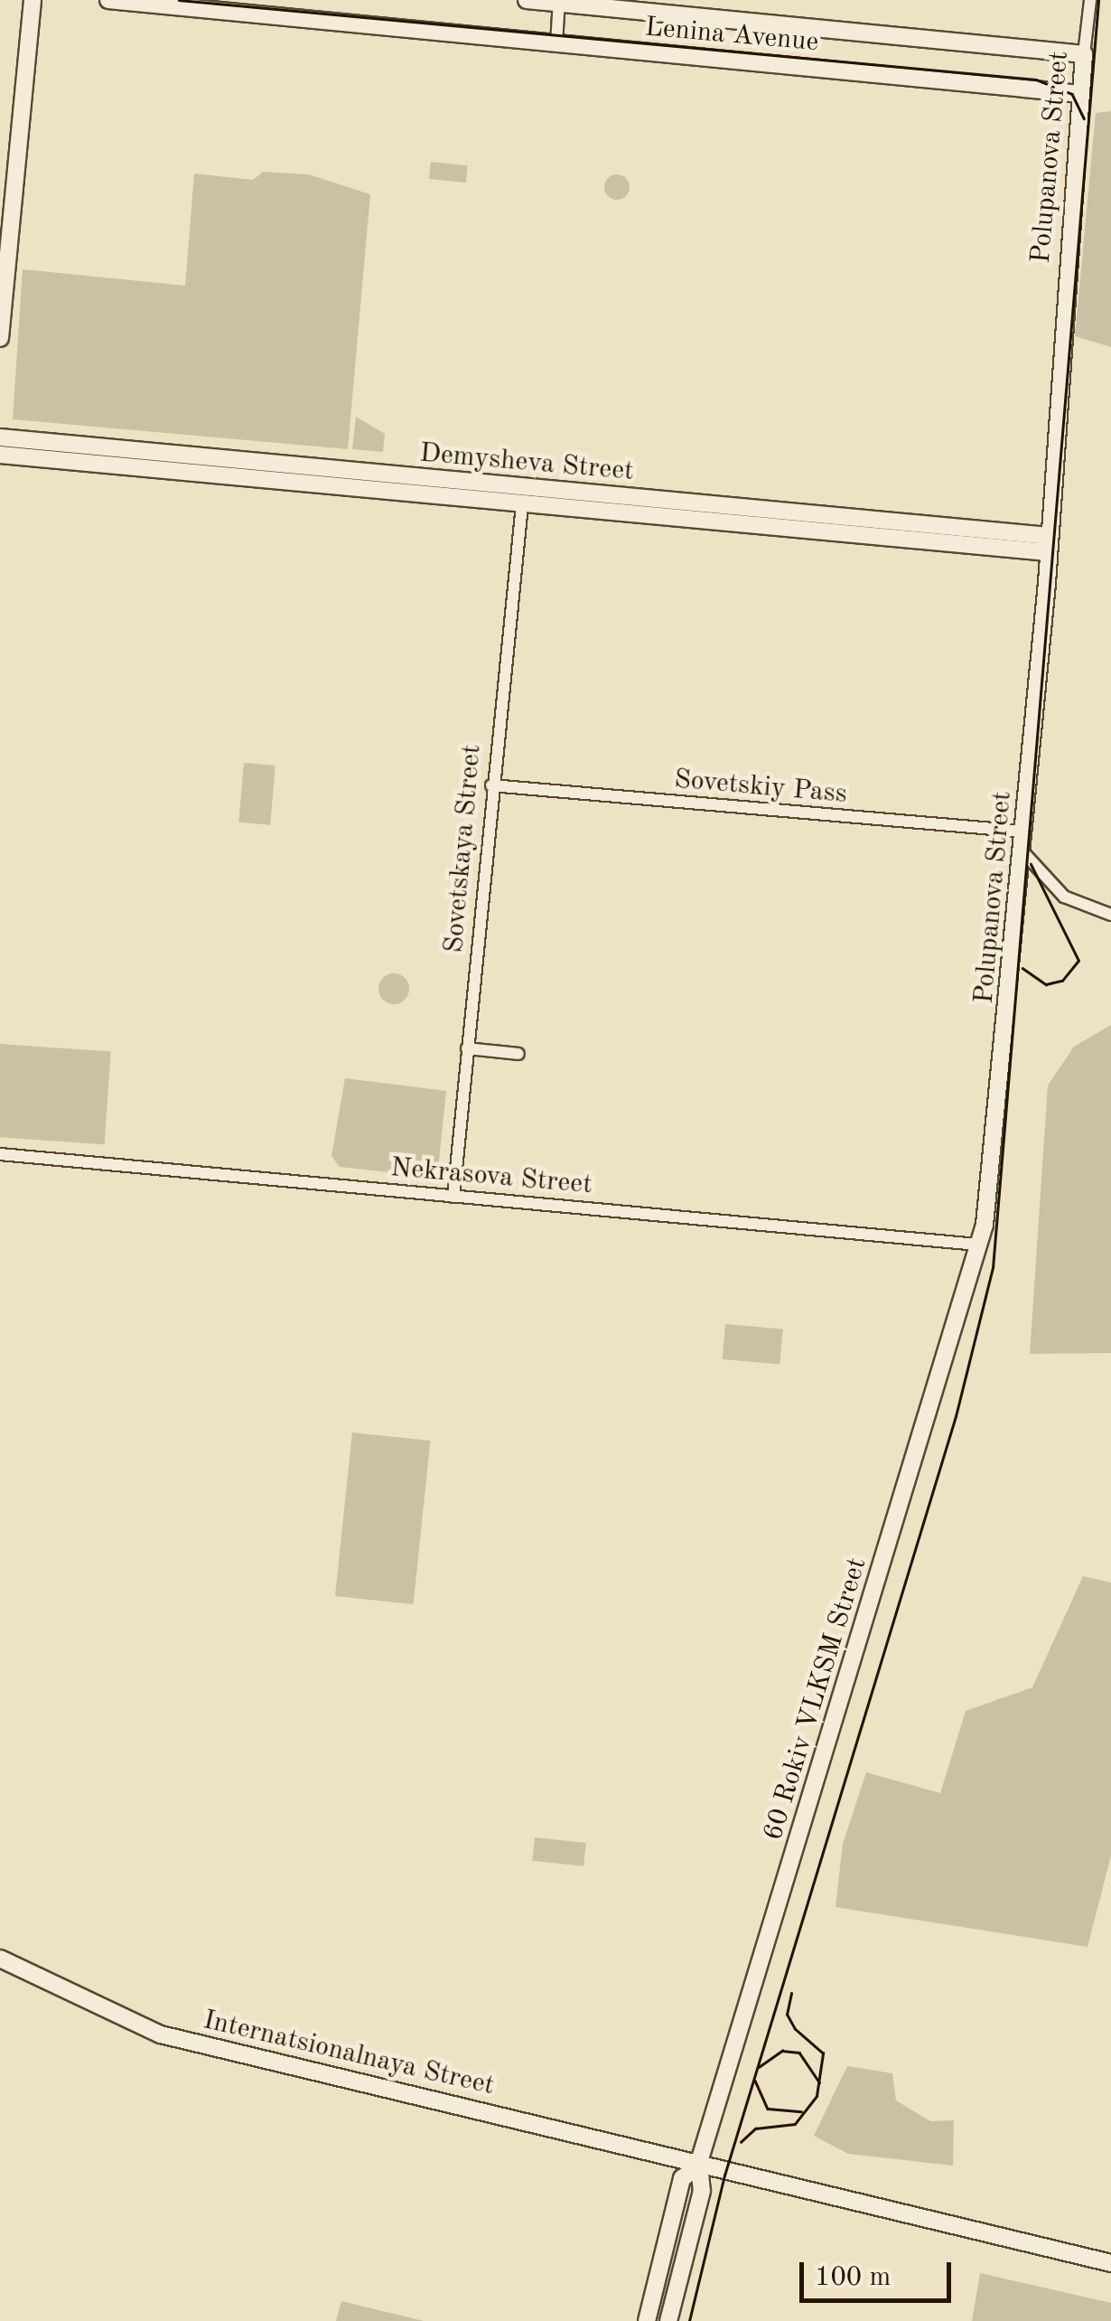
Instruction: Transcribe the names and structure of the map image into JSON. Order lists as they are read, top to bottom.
{
  "streets": {
    "street": [
      "Lenina Avenue",
      "Polupanova Street",
      "Demysheva Street",
      "Sovetskiy Pass",
      "Sovetskaya Street",
      "Nekrasova Street",
      "60 Rokiv VLKSM Street",
      "Internatsionalnaya Street"
    ]
  },
  "crossings": [
    ["Lenina Avenue", "Polupanova Street"],
    ["Polupanova Street", "Demysheva Street"],
    ["Polupanova Street", "Sovetskiy Pass"],
    ["Polupanova Street", "Nekrasova Street"],
    ["Polupanova Street", "60 Rokiv VLKSM Street"],
    ["Demysheva Street", "Sovetskaya Street"],
    ["Sovetskiy Pass", "Sovetskaya Street"],
    ["Sovetskaya Street", "Nekrasova Street"],
    ["Nekrasova Street", "60 Rokiv VLKSM Street"],
    ["60 Rokiv VLKSM Street", "Internatsionalnaya Street"]
  ],
  "scale_bar": "100 m"
}
